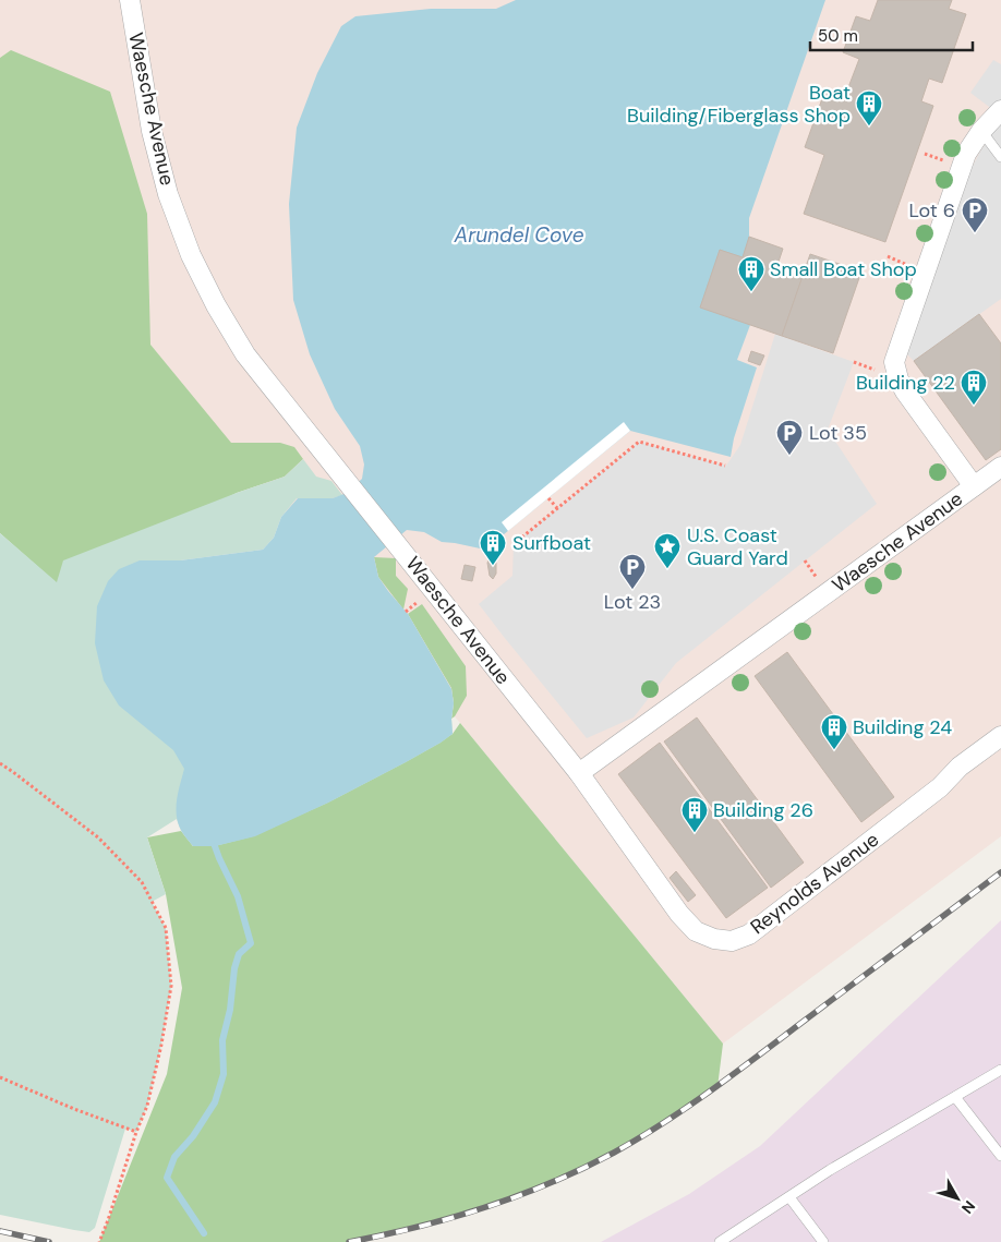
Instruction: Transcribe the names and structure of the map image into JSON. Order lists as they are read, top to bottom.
{
  "streets": {
    "street": ["Waesche Avenue", "Reynolds Avenue"]
  },
  "crossings": [
    ["Waesche Avenue", "Reynolds Avenue"]
  ],
  "water": ["Arundel Cove"],
  "places": {
    "building": [
      "Boat Building/Fiberglass Shop",
      "Small Boat Shop",
      "Building 22",
      "Surfboat",
      "Building 24",
      "Building 26"
    ],
    "parking": ["Lot 6", "Lot 35", "Lot 23"],
    "place": ["U.S. Coast Guard Yard"]
  },
  "scale_bar": "50 m",
  "north": "bottom right"
}
